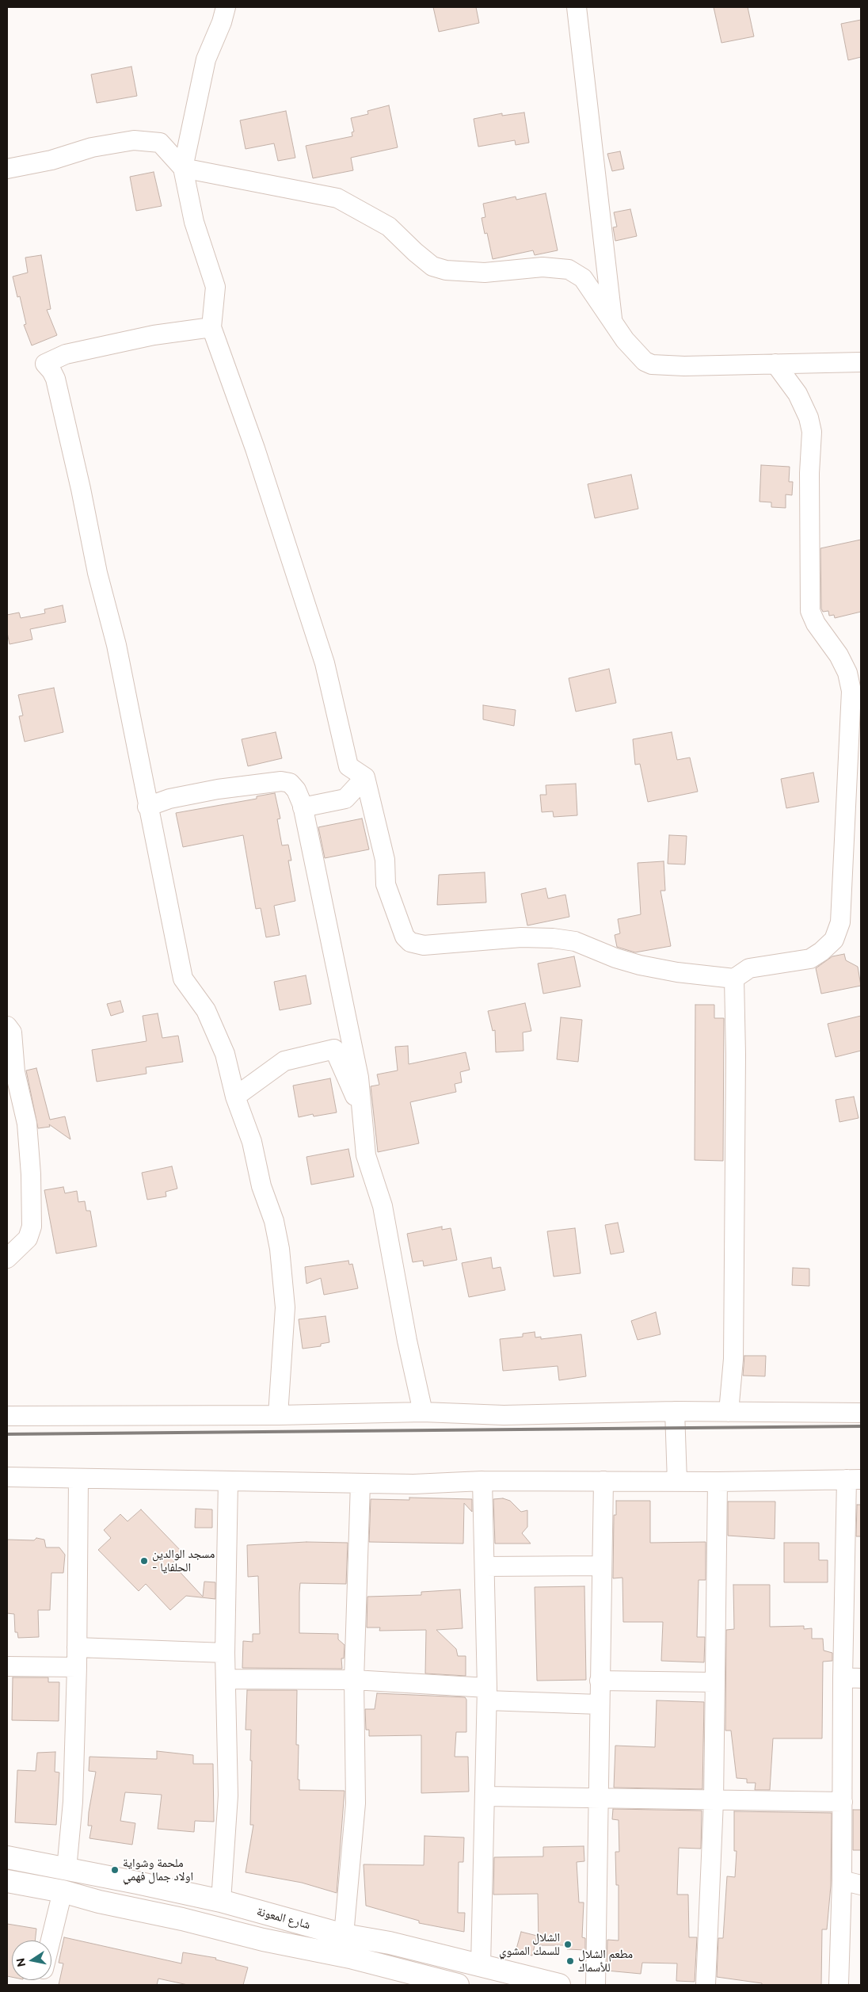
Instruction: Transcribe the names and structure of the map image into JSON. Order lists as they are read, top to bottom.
{
  "streets": {
    "highway": ["شارع المعونة"]
  },
  "places": [
    "مسجد الوالدين - الحلفايا",
    "ملحمة وشواية اولاد جمال فهمي",
    "الشلال للسمك المشوي",
    "مطعم الشلال للأسماك"
  ],
  "north": "left"
}
